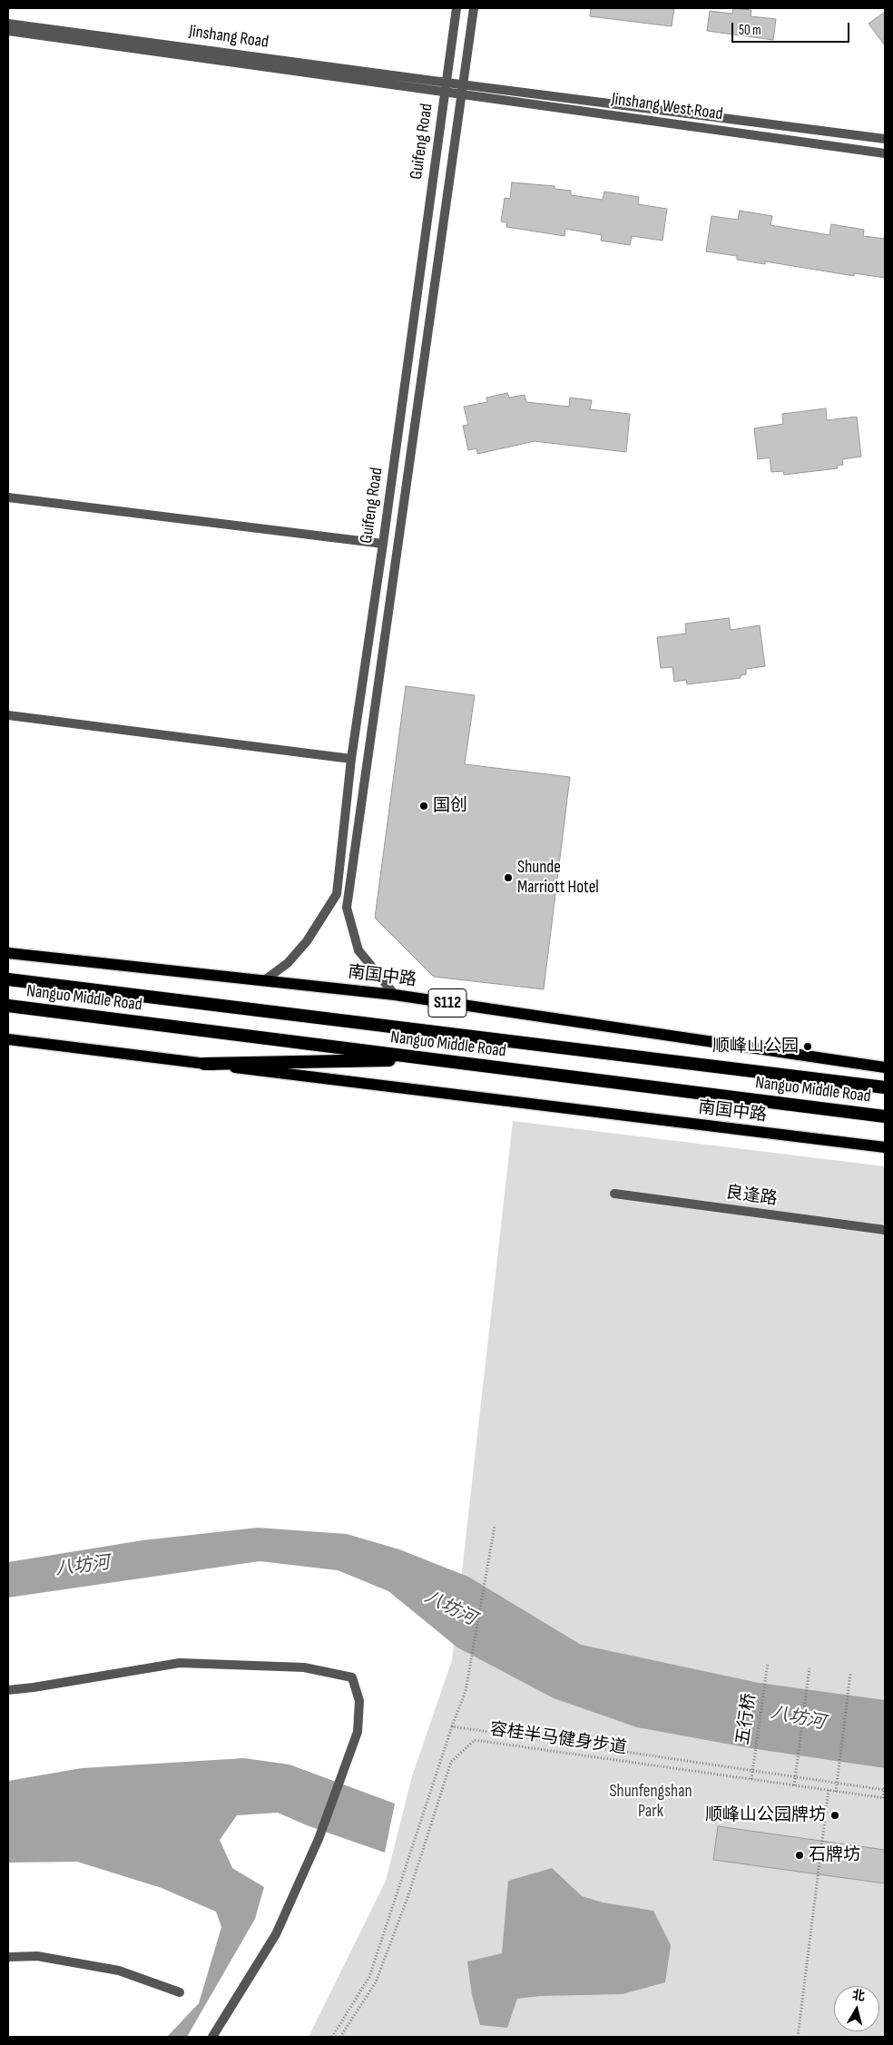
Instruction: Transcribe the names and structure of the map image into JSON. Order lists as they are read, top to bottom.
{
  "streets": {
    "highway": ["Nanguo Middle Road", "S112"],
    "main road": ["南国中路"],
    "street": [
      "Jinshang Road",
      "Jinshang West Road",
      "Guifeng Road",
      "良逢路"
    ],
    "path": ["五行桥", "容桂半马健身步道"]
  },
  "crossings": [
    ["Jinshang Road", "Jinshang West Road"],
    ["Jinshang Road", "Guifeng Road"],
    ["Jinshang West Road", "Guifeng Road"],
    ["Guifeng Road", "南国中路"],
    ["五行桥", "容桂半马健身步道"]
  ],
  "water": ["八坊河"],
  "parks": ["Shunfengshan Park"],
  "places": [
    "国创",
    "Shunde Marriott Hotel",
    "顺峰山公园",
    "顺峰山公园牌坊",
    "石牌坊"
  ],
  "scale_bar": "50 m",
  "north": "top"
}
